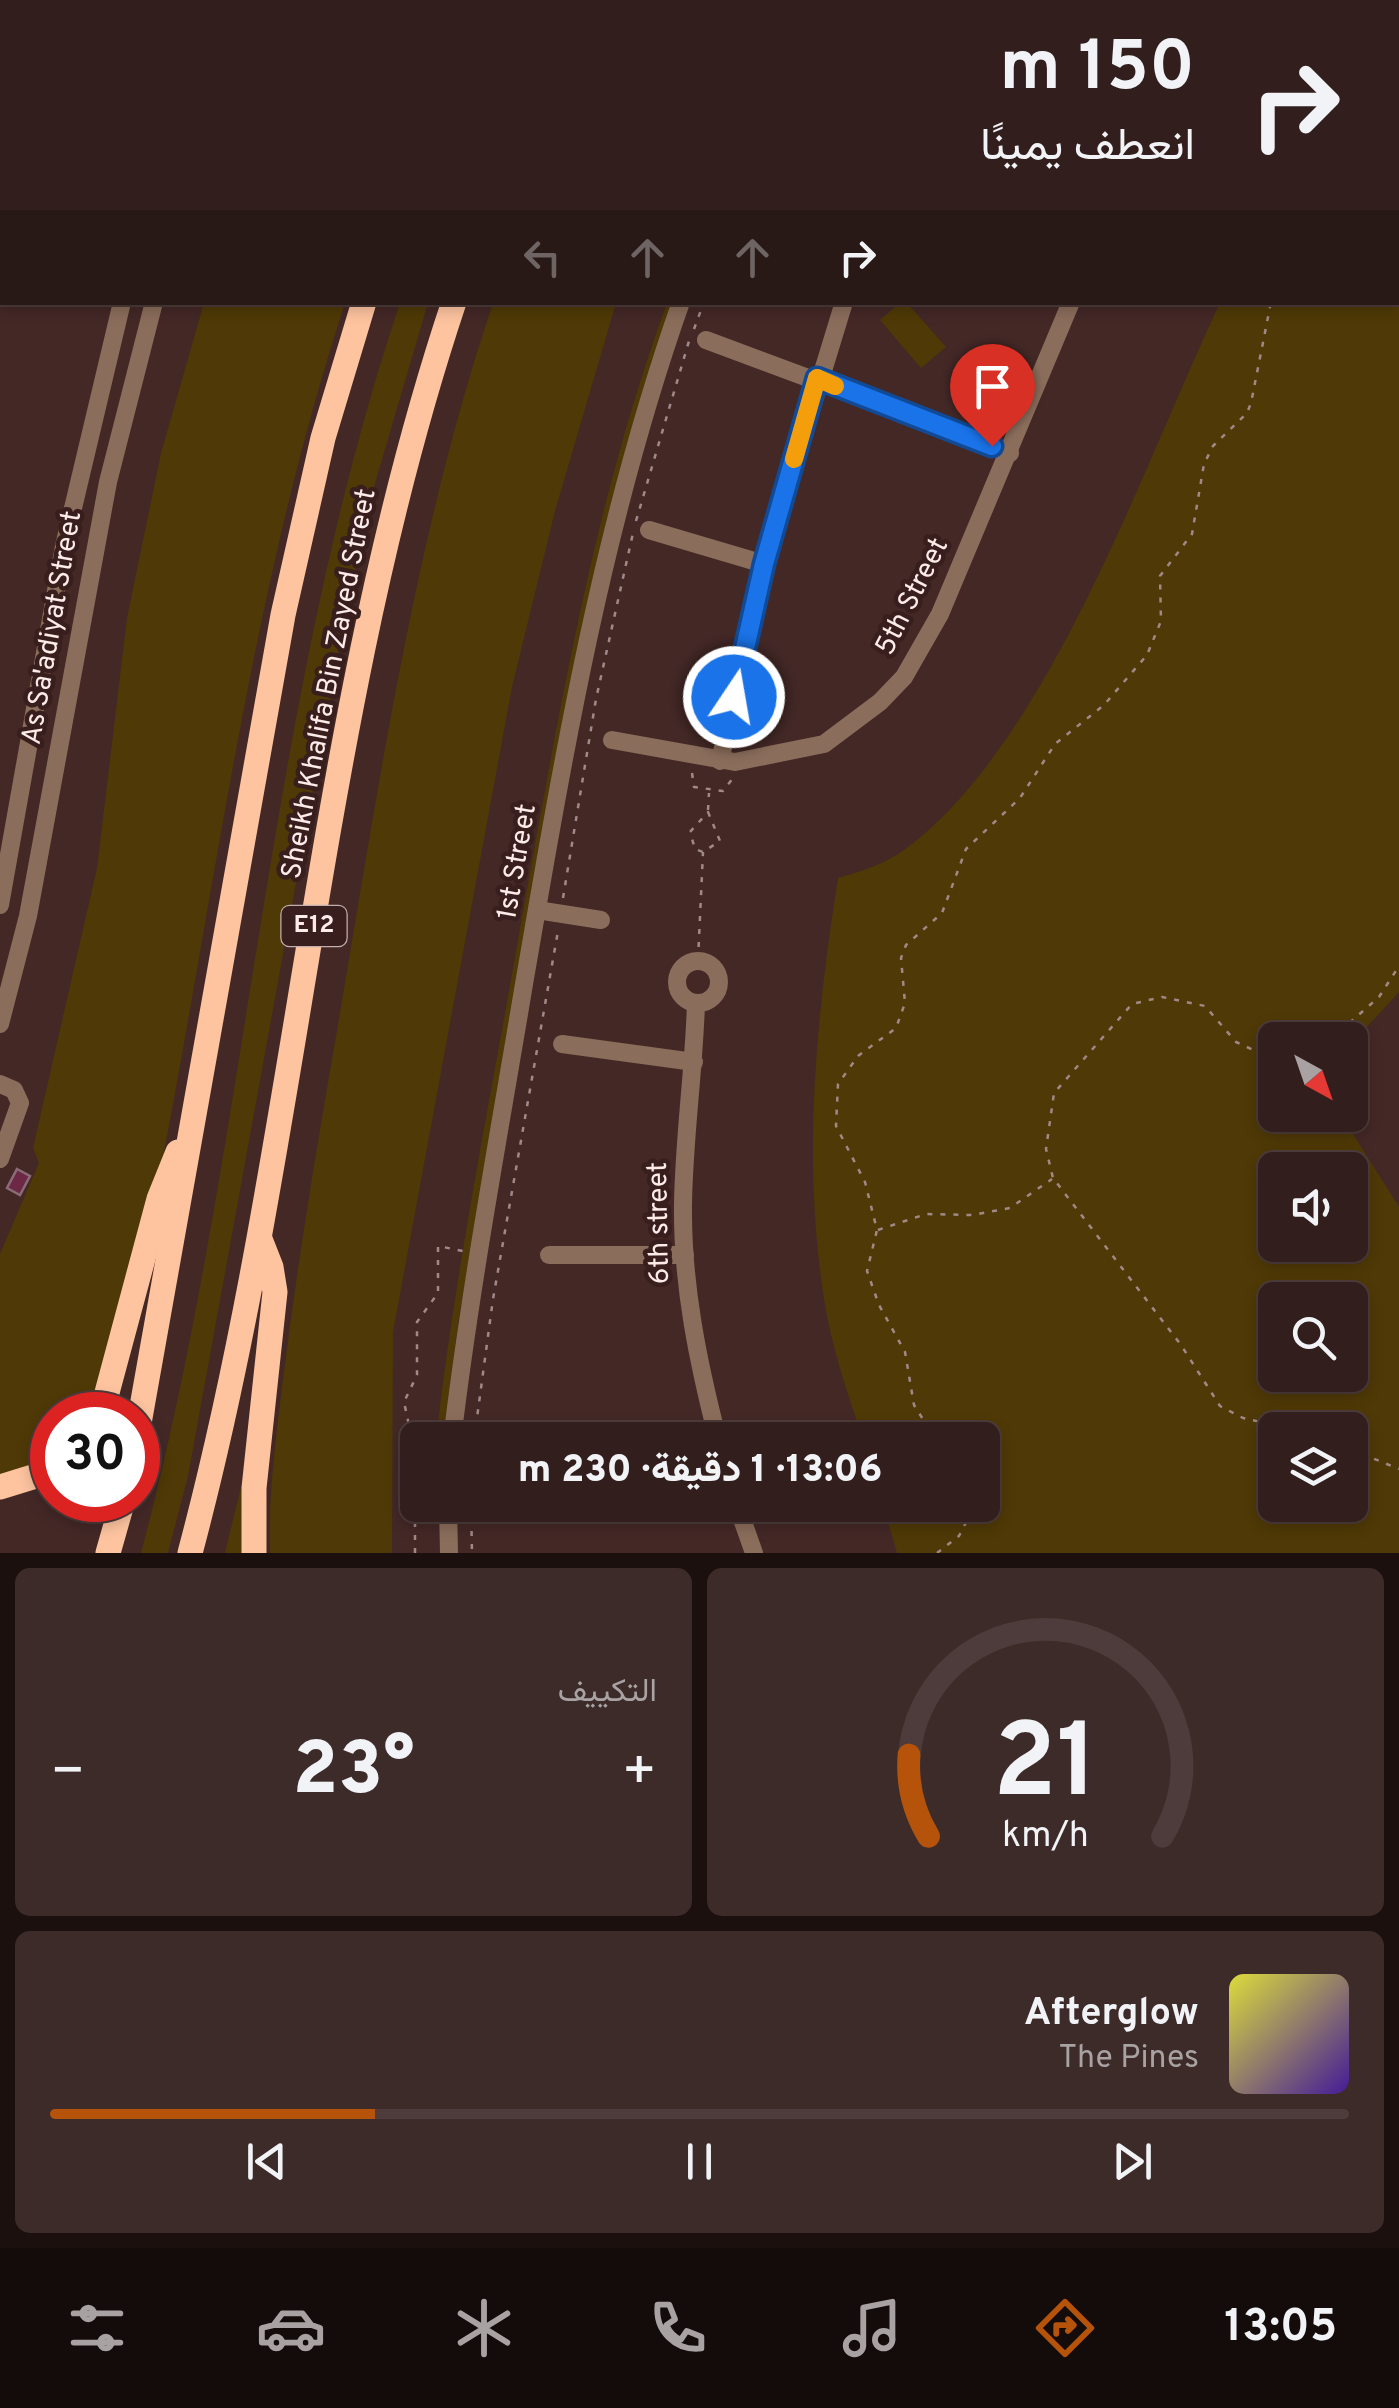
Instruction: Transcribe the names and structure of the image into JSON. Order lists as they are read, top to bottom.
{
  "streets": {
    "highway": ["Sheikh Khalifa Bin Zayed Street", "E12"],
    "street": [
      "5th Street",
      "As Sa'adiyat Street",
      "1st Street",
      "6th street"
    ]
  },
  "north": "bottom right",
  "page": {
    "turn": ["150 m", "انعطف يمينًا"],
    "limit": "30",
    "trip": "13:06 · 1 دقيقة · 230 m",
    "tile": "التكييف",
    "heat": ["−", "23°", "+"],
    "song": ["Afterglow", "The Pines"],
    "tabs": "13:05",
    "gauge": ["21", "km/h"]
  }
}
